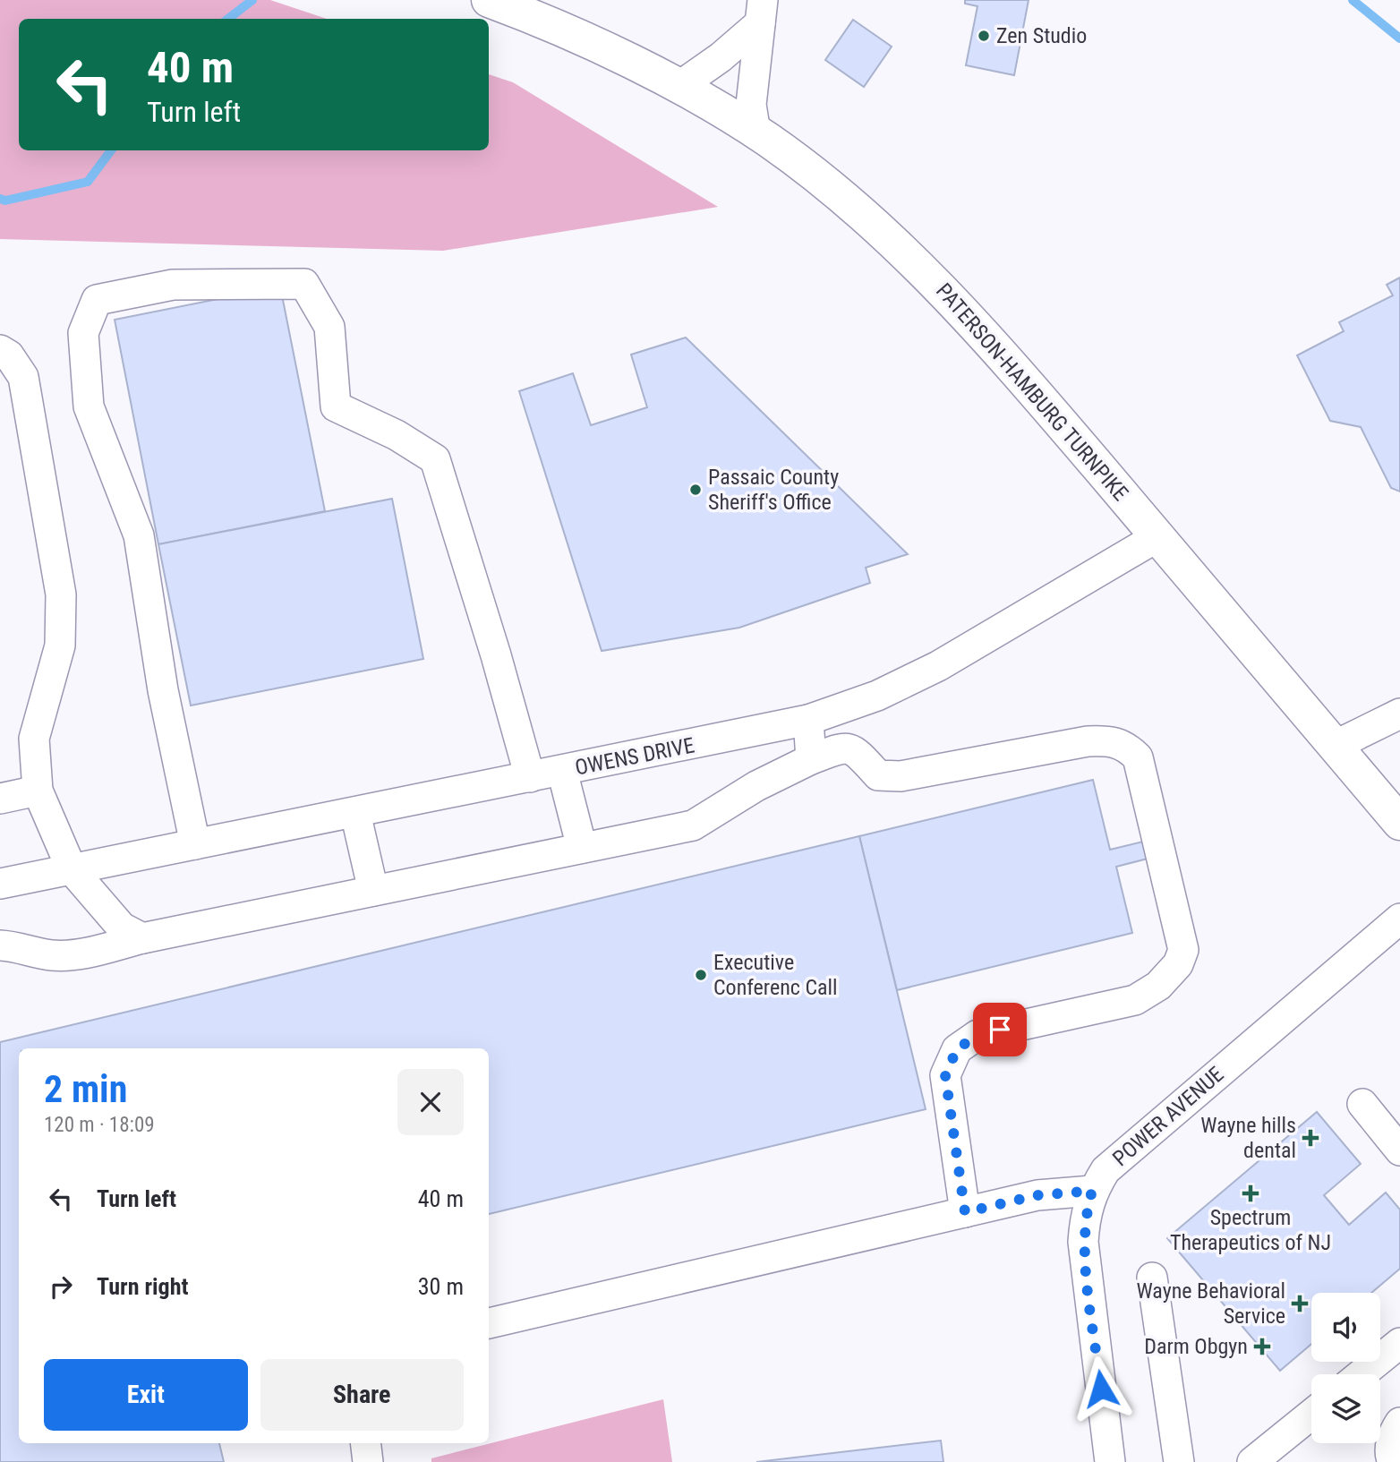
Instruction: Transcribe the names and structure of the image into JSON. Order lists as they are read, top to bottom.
{
  "streets": {
    "main road": ["PATERSON-HAMBURG TURNPIKE"],
    "street": ["OWENS DRIVE", "POWER AVENUE"]
  },
  "crossings": [
    ["PATERSON-HAMBURG TURNPIKE", "OWENS DRIVE"]
  ],
  "places": {
    "other": ["Zen Studio", "Passaic County Sheriff's Office", "Executive Conferenc Call"],
    "health": [
      "Wayne hills dental",
      "Spectrum Therapeutics of NJ",
      "Wayne Behavioral Service",
      "Darm Obgyn"
    ]
  },
  "page": {
    "turn": ["40 m", "Turn left"],
    "heading": ["2 min", "120 m · 18:09"],
    "list": [
      {
        "name": "Turn left",
        "value": "40 m"
      },
      {
        "name": "Turn right",
        "value": "30 m"
      }
    ],
    "buttons": ["Exit", "Share"]
  }
}
